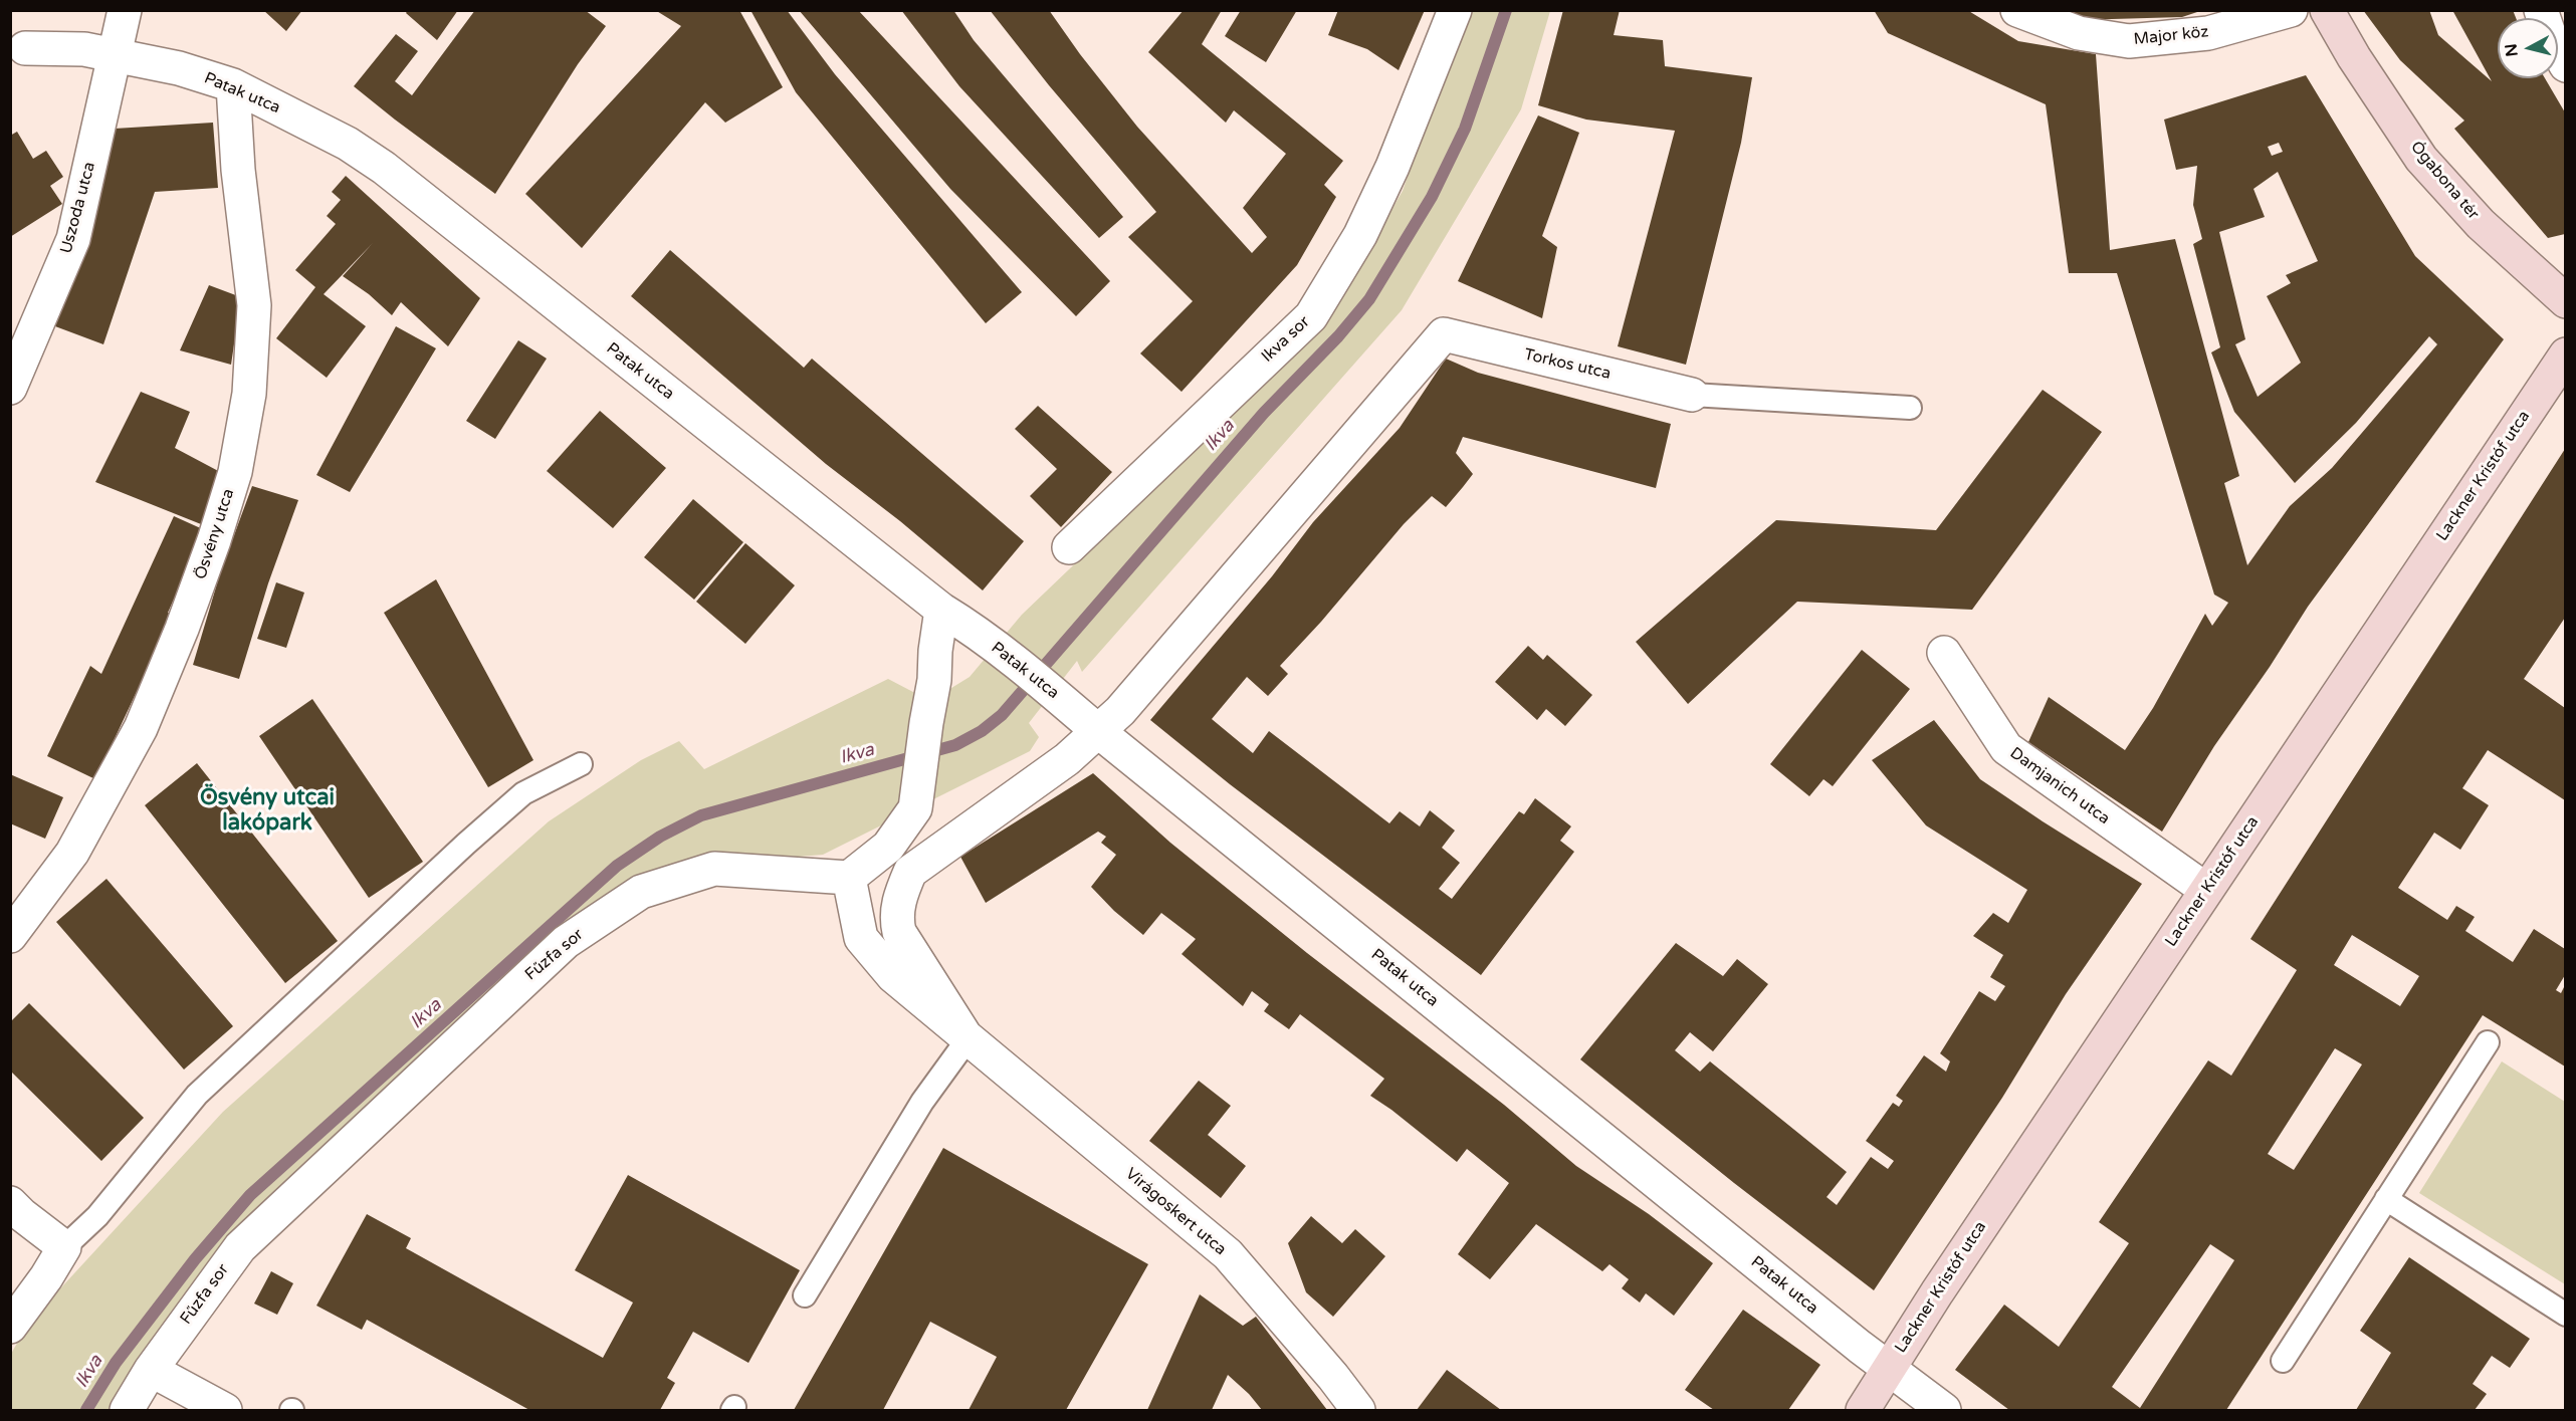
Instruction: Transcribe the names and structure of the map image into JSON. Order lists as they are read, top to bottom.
{
  "streets": {
    "street": [
      "Major köz",
      "Patak utca",
      "Ógabona tér",
      "Uszoda utca",
      "Ikva sor",
      "Torkos utca",
      "Lackner Kristóf utca",
      "Ösvény utca",
      "Damjanich utca",
      "Fűzfa sor",
      "Virágoskert utca"
    ]
  },
  "crossings": [
    ["Patak utca", "Uszoda utca"],
    ["Patak utca", "Torkos utca"],
    ["Patak utca", "Lackner Kristóf utca"],
    ["Patak utca", "Ösvény utca"],
    ["Patak utca", "Virágoskert utca"],
    ["Torkos utca", "Virágoskert utca"],
    ["Lackner Kristóf utca", "Damjanich utca"],
    ["Fűzfa sor", "Virágoskert utca"]
  ],
  "districts": ["Ösvény utcai lakópark"],
  "water": ["Ikva"],
  "north": "left"
}
